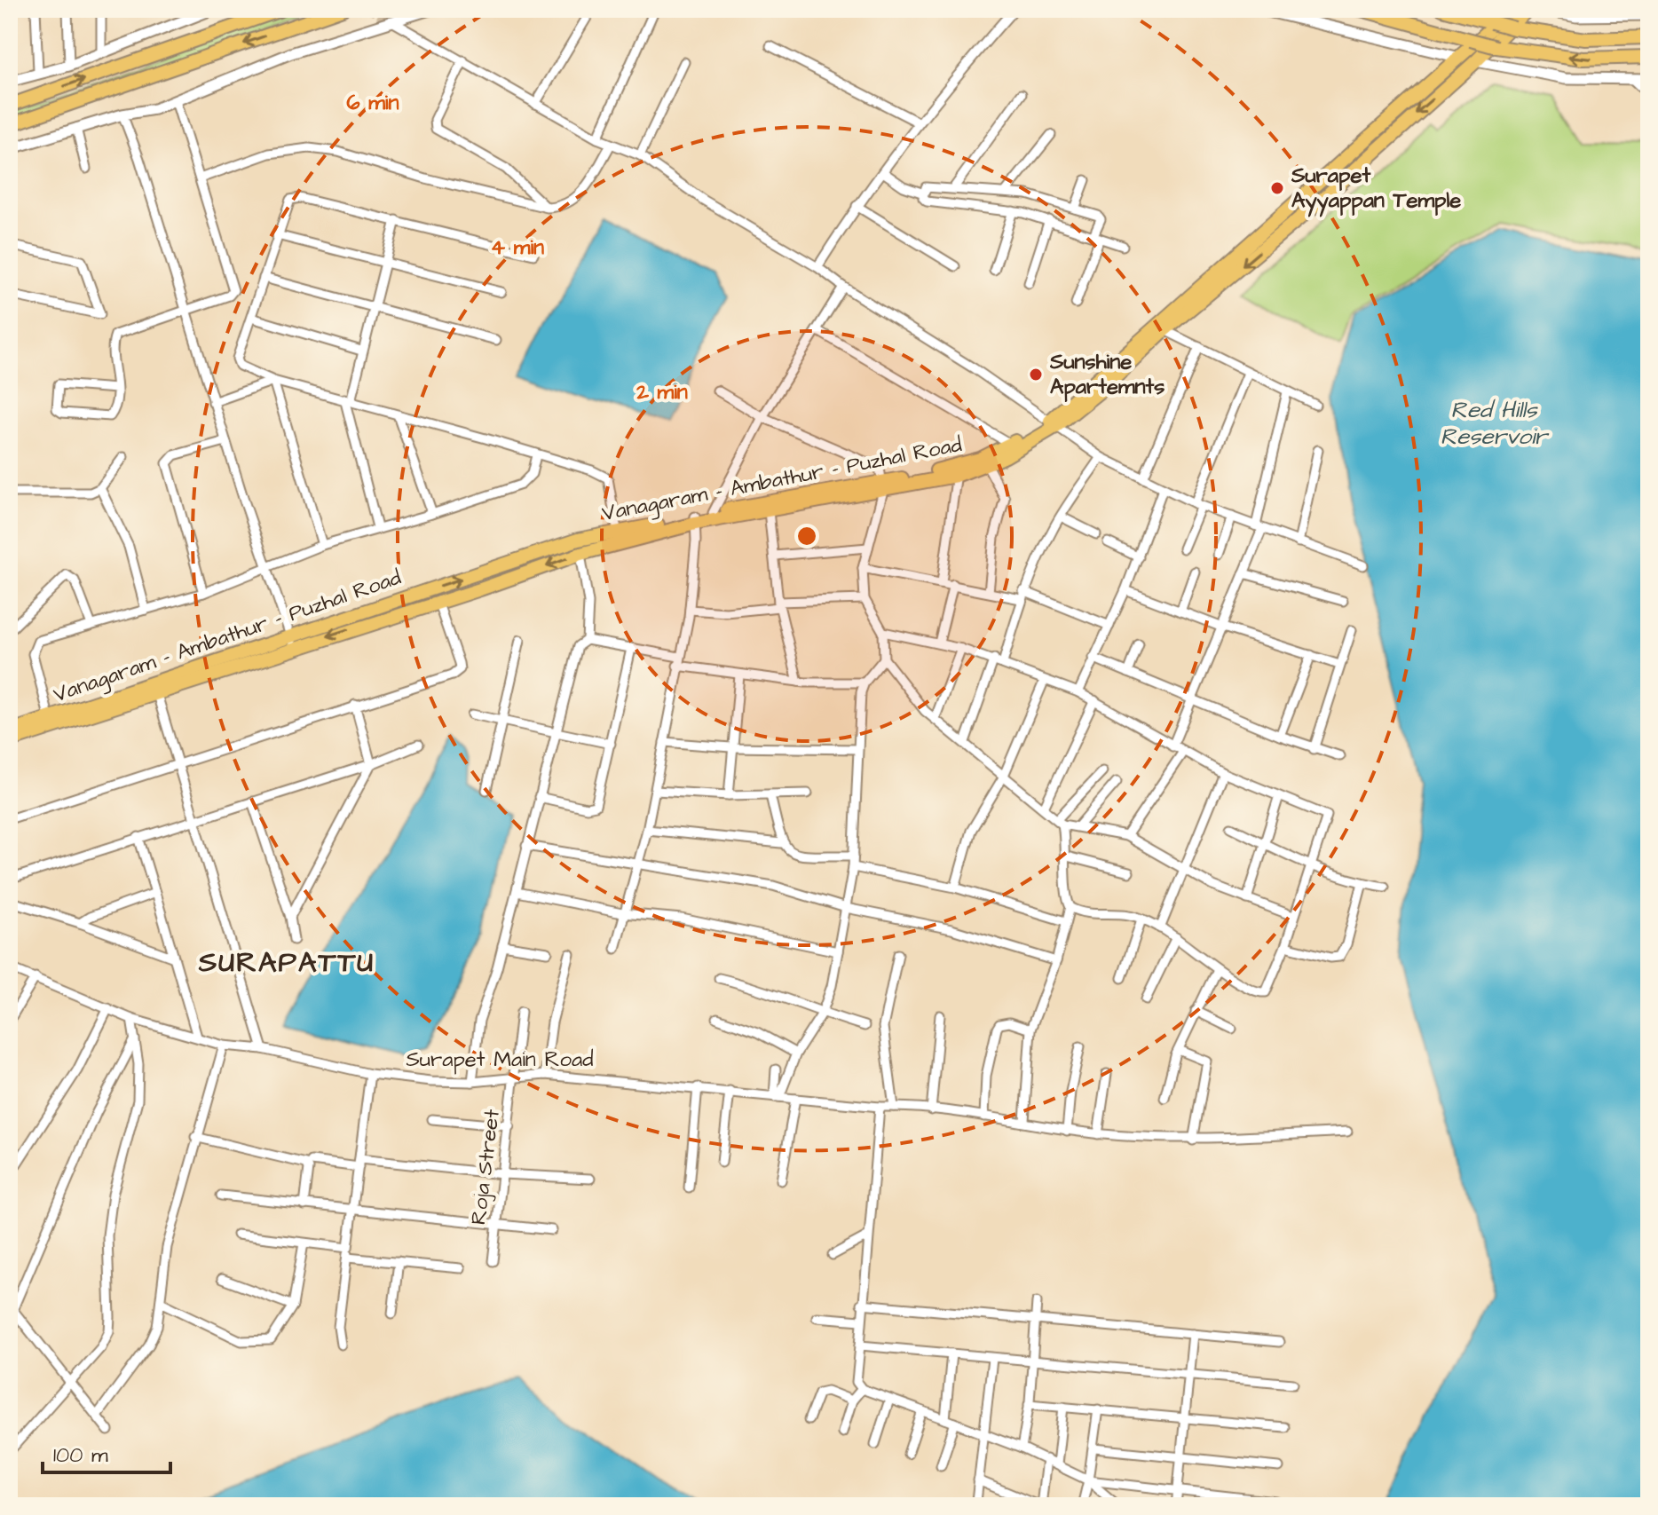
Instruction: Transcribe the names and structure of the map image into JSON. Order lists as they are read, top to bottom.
{
  "streets": {
    "main road": ["Vanagaram - Ambathur - Puzhal Road"],
    "street": ["Surapet Main Road", "Roja Street"]
  },
  "crossings": [
    ["Surapet Main Road", "Roja Street"]
  ],
  "districts": ["SURAPATTU"],
  "water": ["Red Hills Reservoir"],
  "places": ["Surapet Ayyappan Temple", "Sunshine Apartemnts"],
  "scale_bar": "100 m",
  "rings": ["6 min", "4 min", "2 min"]
}
